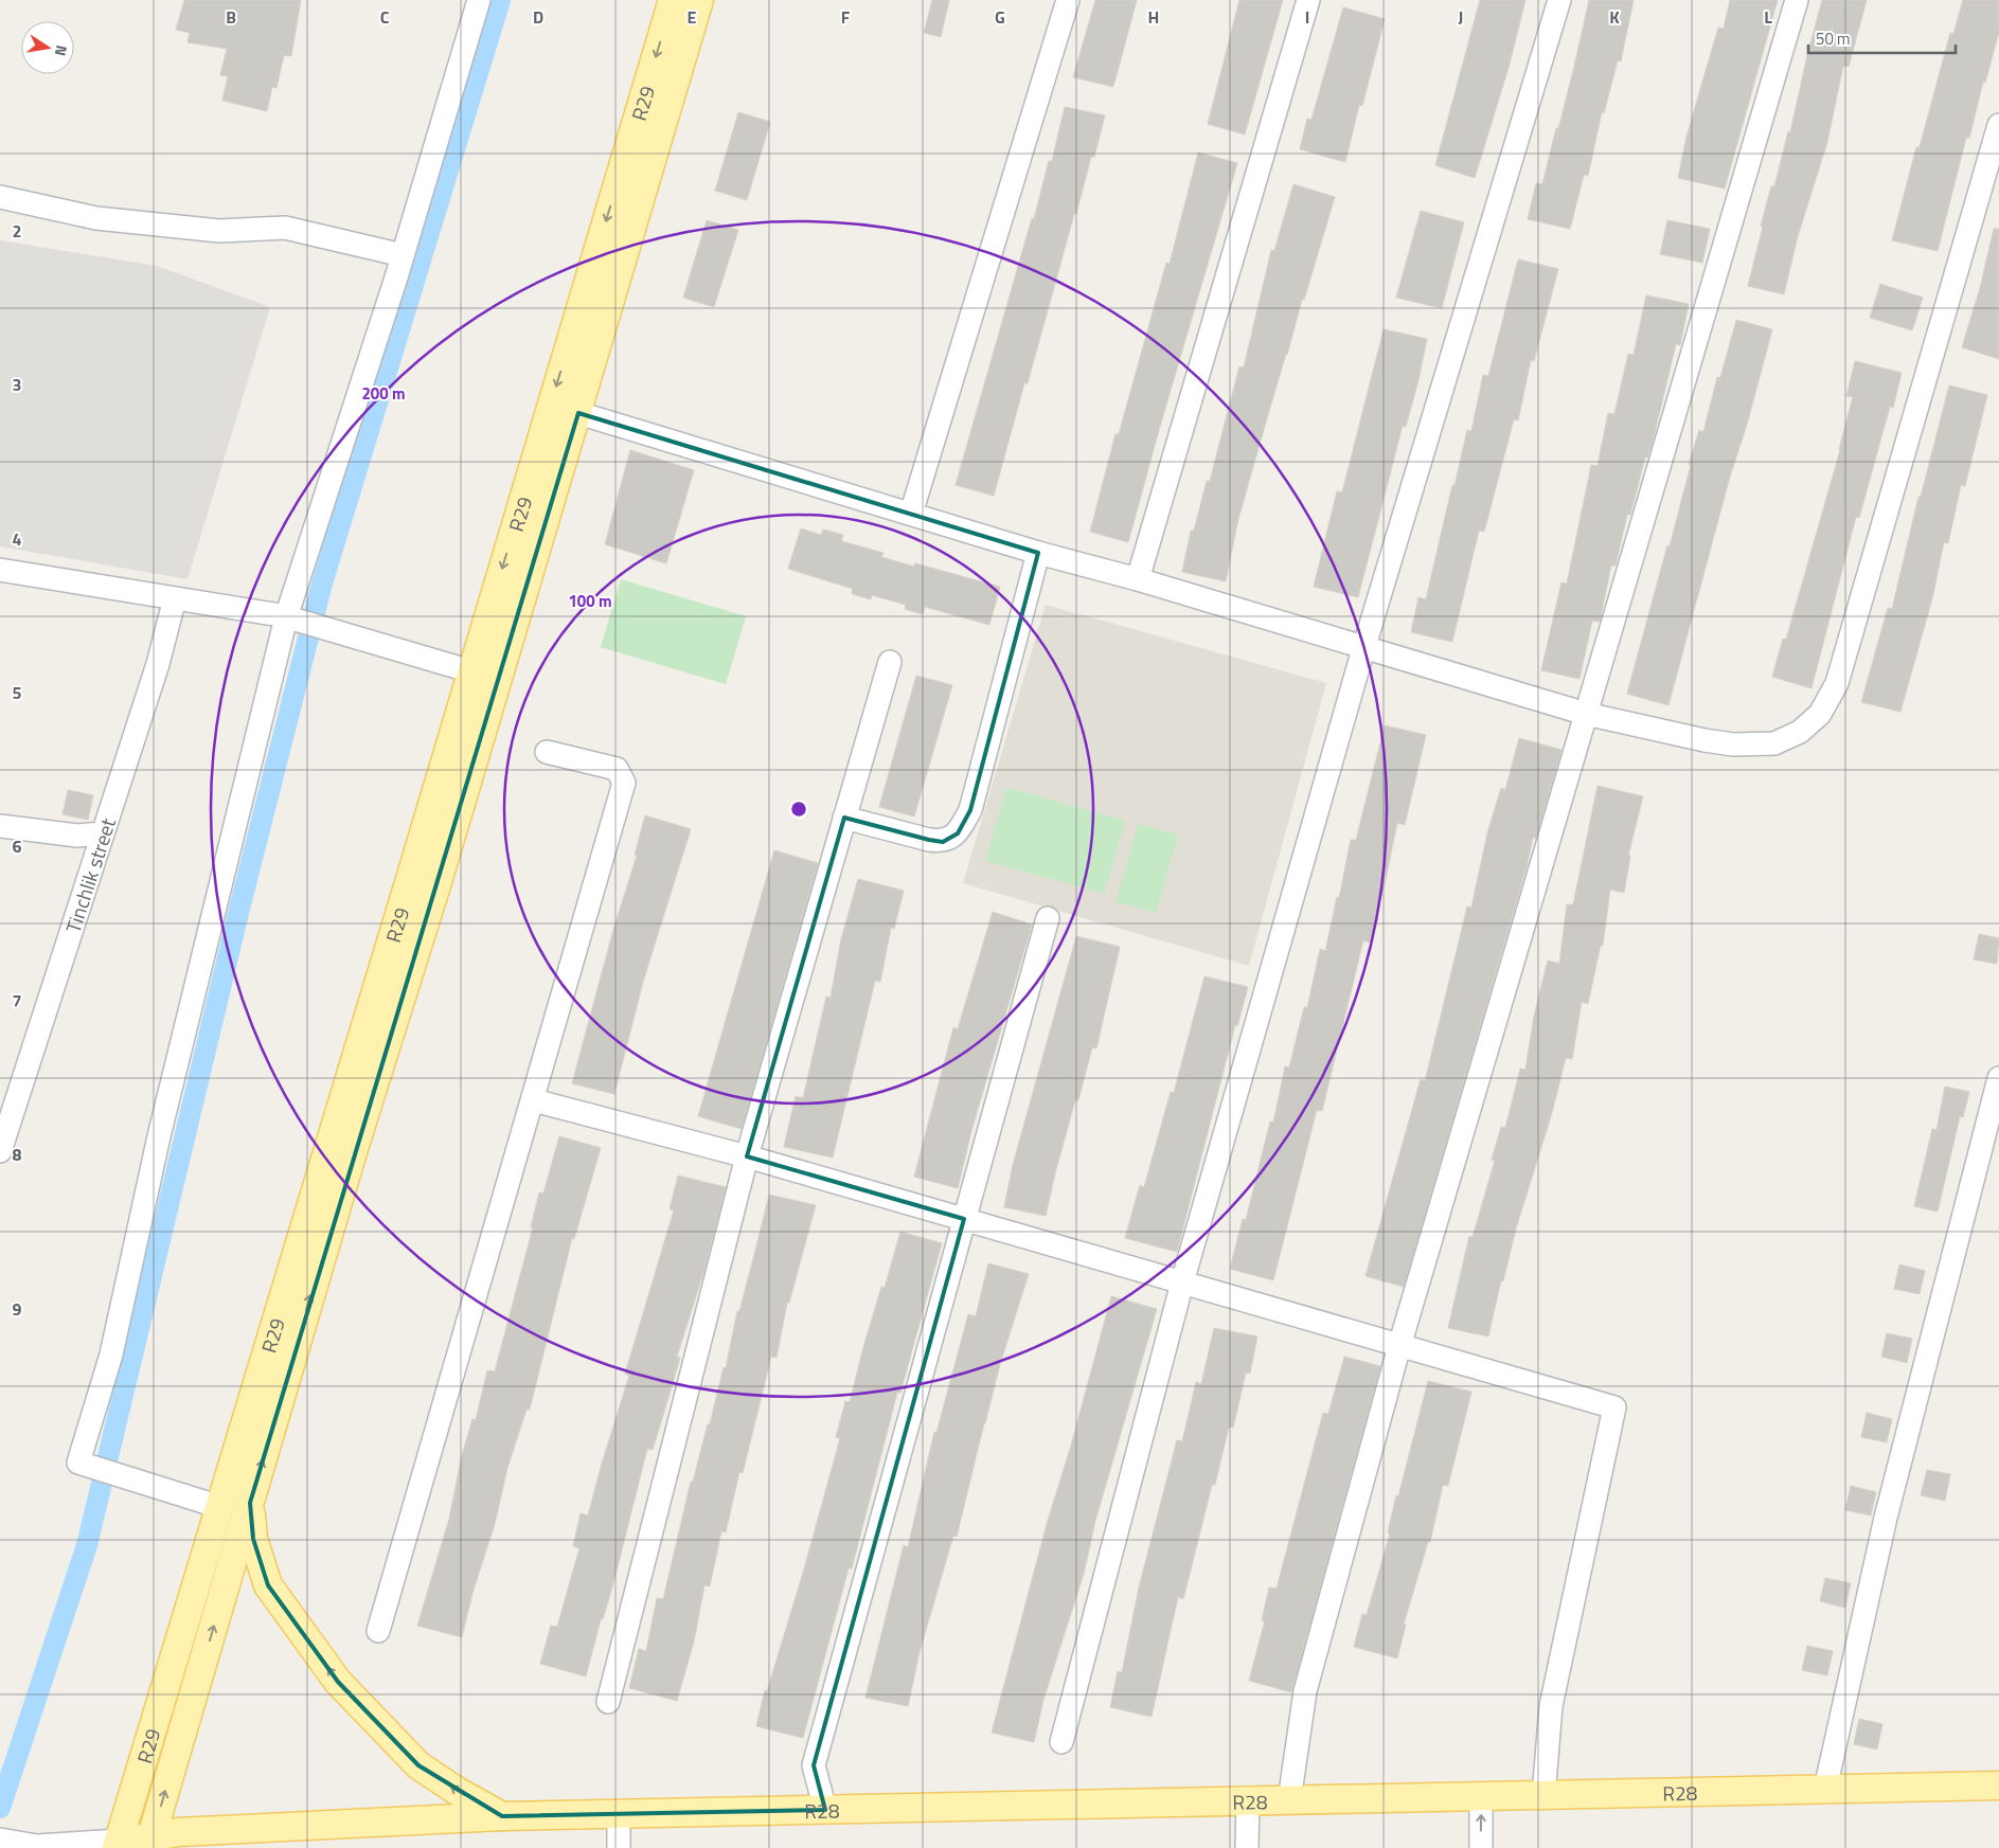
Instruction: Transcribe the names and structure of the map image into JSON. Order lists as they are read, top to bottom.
{
  "streets": {
    "main road": ["R29", "R28"],
    "street": ["Tinchlik street"]
  },
  "crossings": [
    ["R29", "R28"]
  ],
  "scale_bar": "50 m",
  "north": "right",
  "grid": {
    "columns": [
      "B",
      "C",
      "D",
      "E",
      "F",
      "G",
      "H",
      "I",
      "J",
      "K",
      "L"
    ],
    "rows": [
      "2",
      "3",
      "4",
      "5",
      "6",
      "7",
      "8",
      "9"
    ]
  },
  "rings": ["200 m", "100 m"]
}
